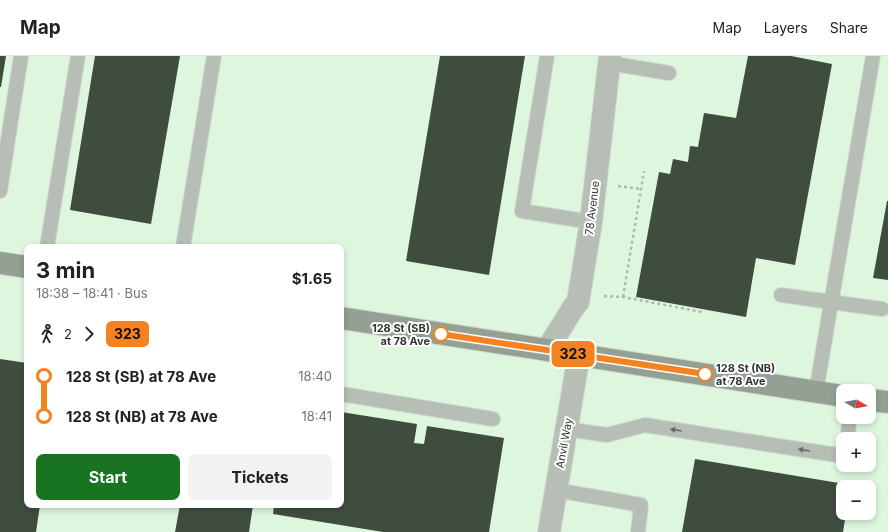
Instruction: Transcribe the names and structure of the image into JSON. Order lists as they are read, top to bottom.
{
  "streets": {
    "street": ["78 Avenue", "Anvil Way"]
  },
  "places": ["128 St (SB) at 78 Ave", "128 St (NB) at 78 Ave"],
  "lines": ["bus line 323"],
  "north": "right",
  "page": {
    "header": "Map",
    "nav": ["Map", "Layers", "Share"],
    "on_map": "323",
    "heading": ["3 min", "18:38 – 18:41 · Bus", "$1.65"],
    "legs": ["2", "323"],
    "list": [
      {
        "name": "128 St (SB) at 78 Ave",
        "value": "18:40"
      },
      {
        "name": "128 St (NB) at 78 Ave",
        "value": "18:41"
      }
    ],
    "map_buttons": ["+", "−"],
    "buttons": ["Start", "Tickets"]
  }
}
